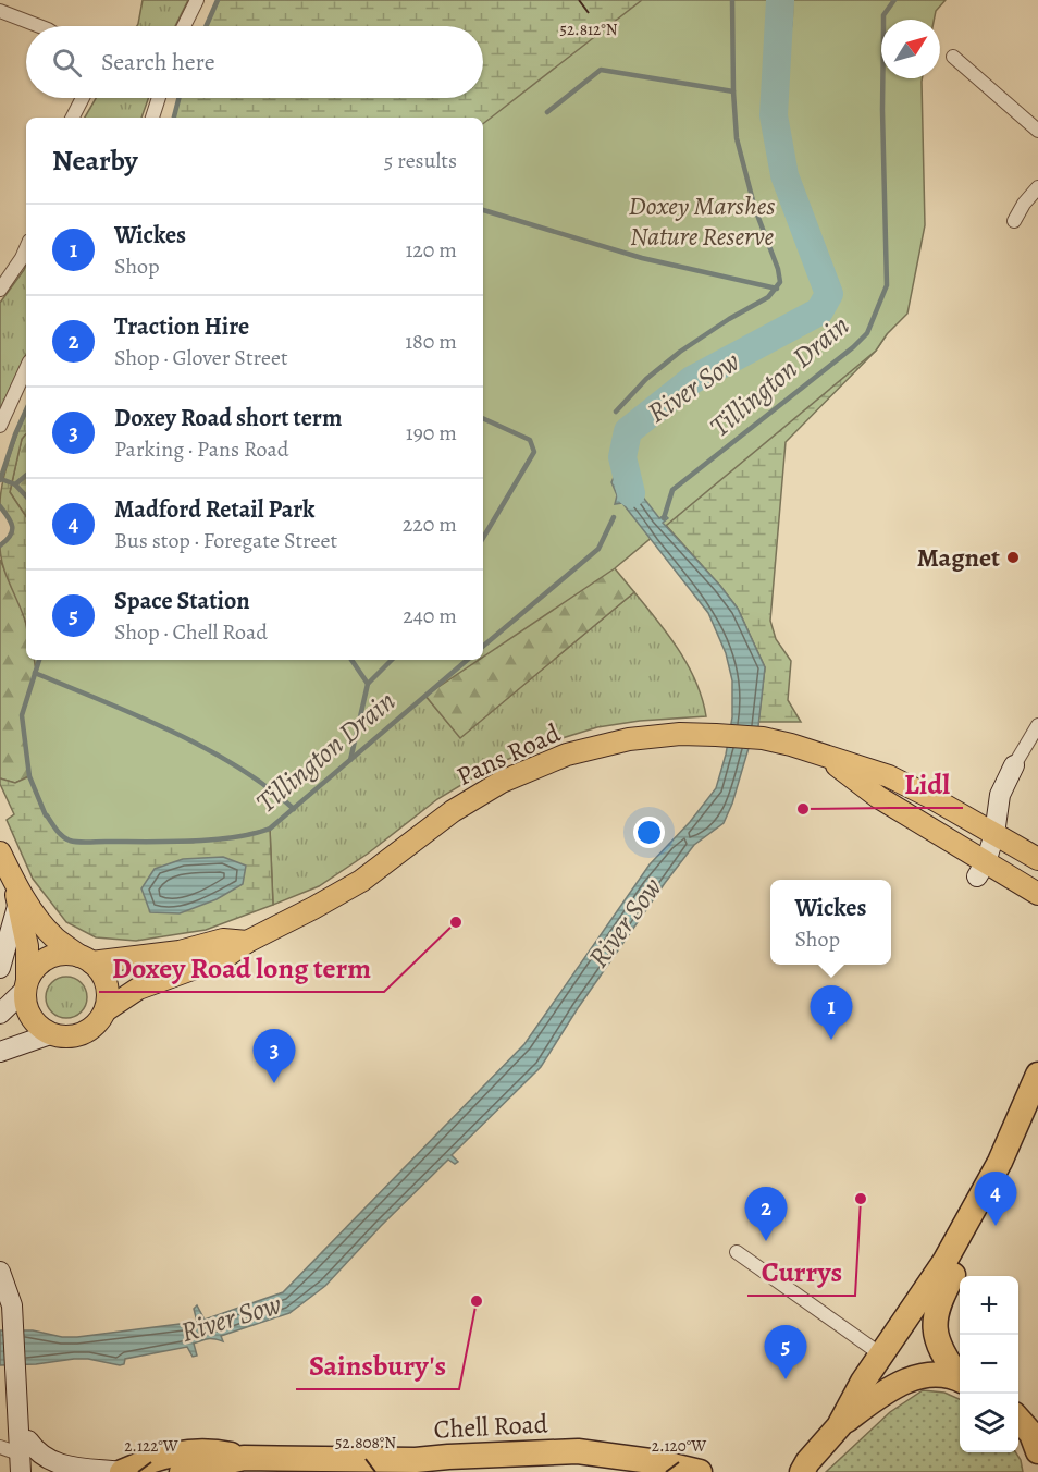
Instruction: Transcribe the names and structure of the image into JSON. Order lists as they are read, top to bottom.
{
  "streets": {
    "highway": ["Chell Road"],
    "main road": ["Pans Road"]
  },
  "water": ["Tillington Drain", "River Sow"],
  "parks": ["Doxey Marshes Nature Reserve"],
  "places": [
    "Magnet",
    "Lidl",
    "Doxey Road long term",
    "Currys",
    "Sainsbury's"
  ],
  "north": "top right",
  "page": {
    "search": "Search here",
    "heading": ["Nearby", "5 results"],
    "list": [
      {
        "mark": "1",
        "name": "Wickes",
        "note": "Shop",
        "value": "120 m"
      },
      {
        "mark": "2",
        "name": "Traction Hire",
        "note": "Shop · Glover Street",
        "value": "180 m"
      },
      {
        "mark": "3",
        "name": "Doxey Road short term",
        "note": "Parking · Pans Road",
        "value": "190 m"
      },
      {
        "mark": "4",
        "name": "Madford Retail Park",
        "note": "Bus stop · Foregate Street",
        "value": "220 m"
      },
      {
        "mark": "5",
        "name": "Space Station",
        "note": "Shop · Chell Road",
        "value": "240 m"
      }
    ],
    "popup": ["Wickes", "Shop"],
    "pins": [
      "1",
      "3",
      "4",
      "2",
      "5"
    ],
    "map_buttons": ["+", "−"]
  },
  "coordinates": [
    "52.812°N",
    "52.808°N",
    "2.122°W",
    "2.120°W"
  ]
}
